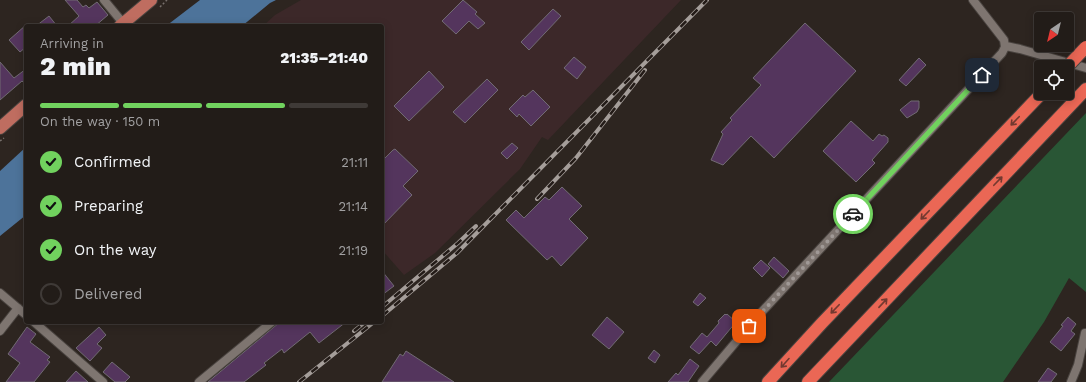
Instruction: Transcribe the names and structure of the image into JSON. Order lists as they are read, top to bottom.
{
  "north": "bottom left",
  "page": {
    "heading": ["2 min", "Arriving in", "21:35–21:40"],
    "bar": "On the way · 150 m",
    "list": [
      ["Confirmed", "21:11"],
      ["Preparing", "21:14"],
      ["On the way", "21:19"],
      "Delivered"
    ]
  }
}
